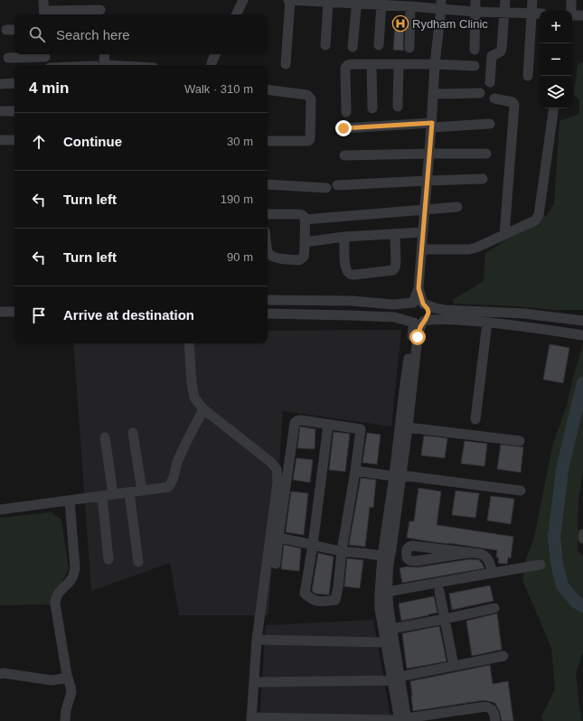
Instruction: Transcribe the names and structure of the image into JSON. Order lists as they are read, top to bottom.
{
  "places": {
    "hospital": ["Rydham Clinic"]
  },
  "page": {
    "map_buttons": ["+", "−"],
    "search": "Search here",
    "heading": ["4 min", "Walk · 310 m"],
    "list": [
      ["Continue", "30 m"],
      ["Turn left", "190 m"],
      ["Turn left", "90 m"],
      "Arrive at destination"
    ]
  }
}
